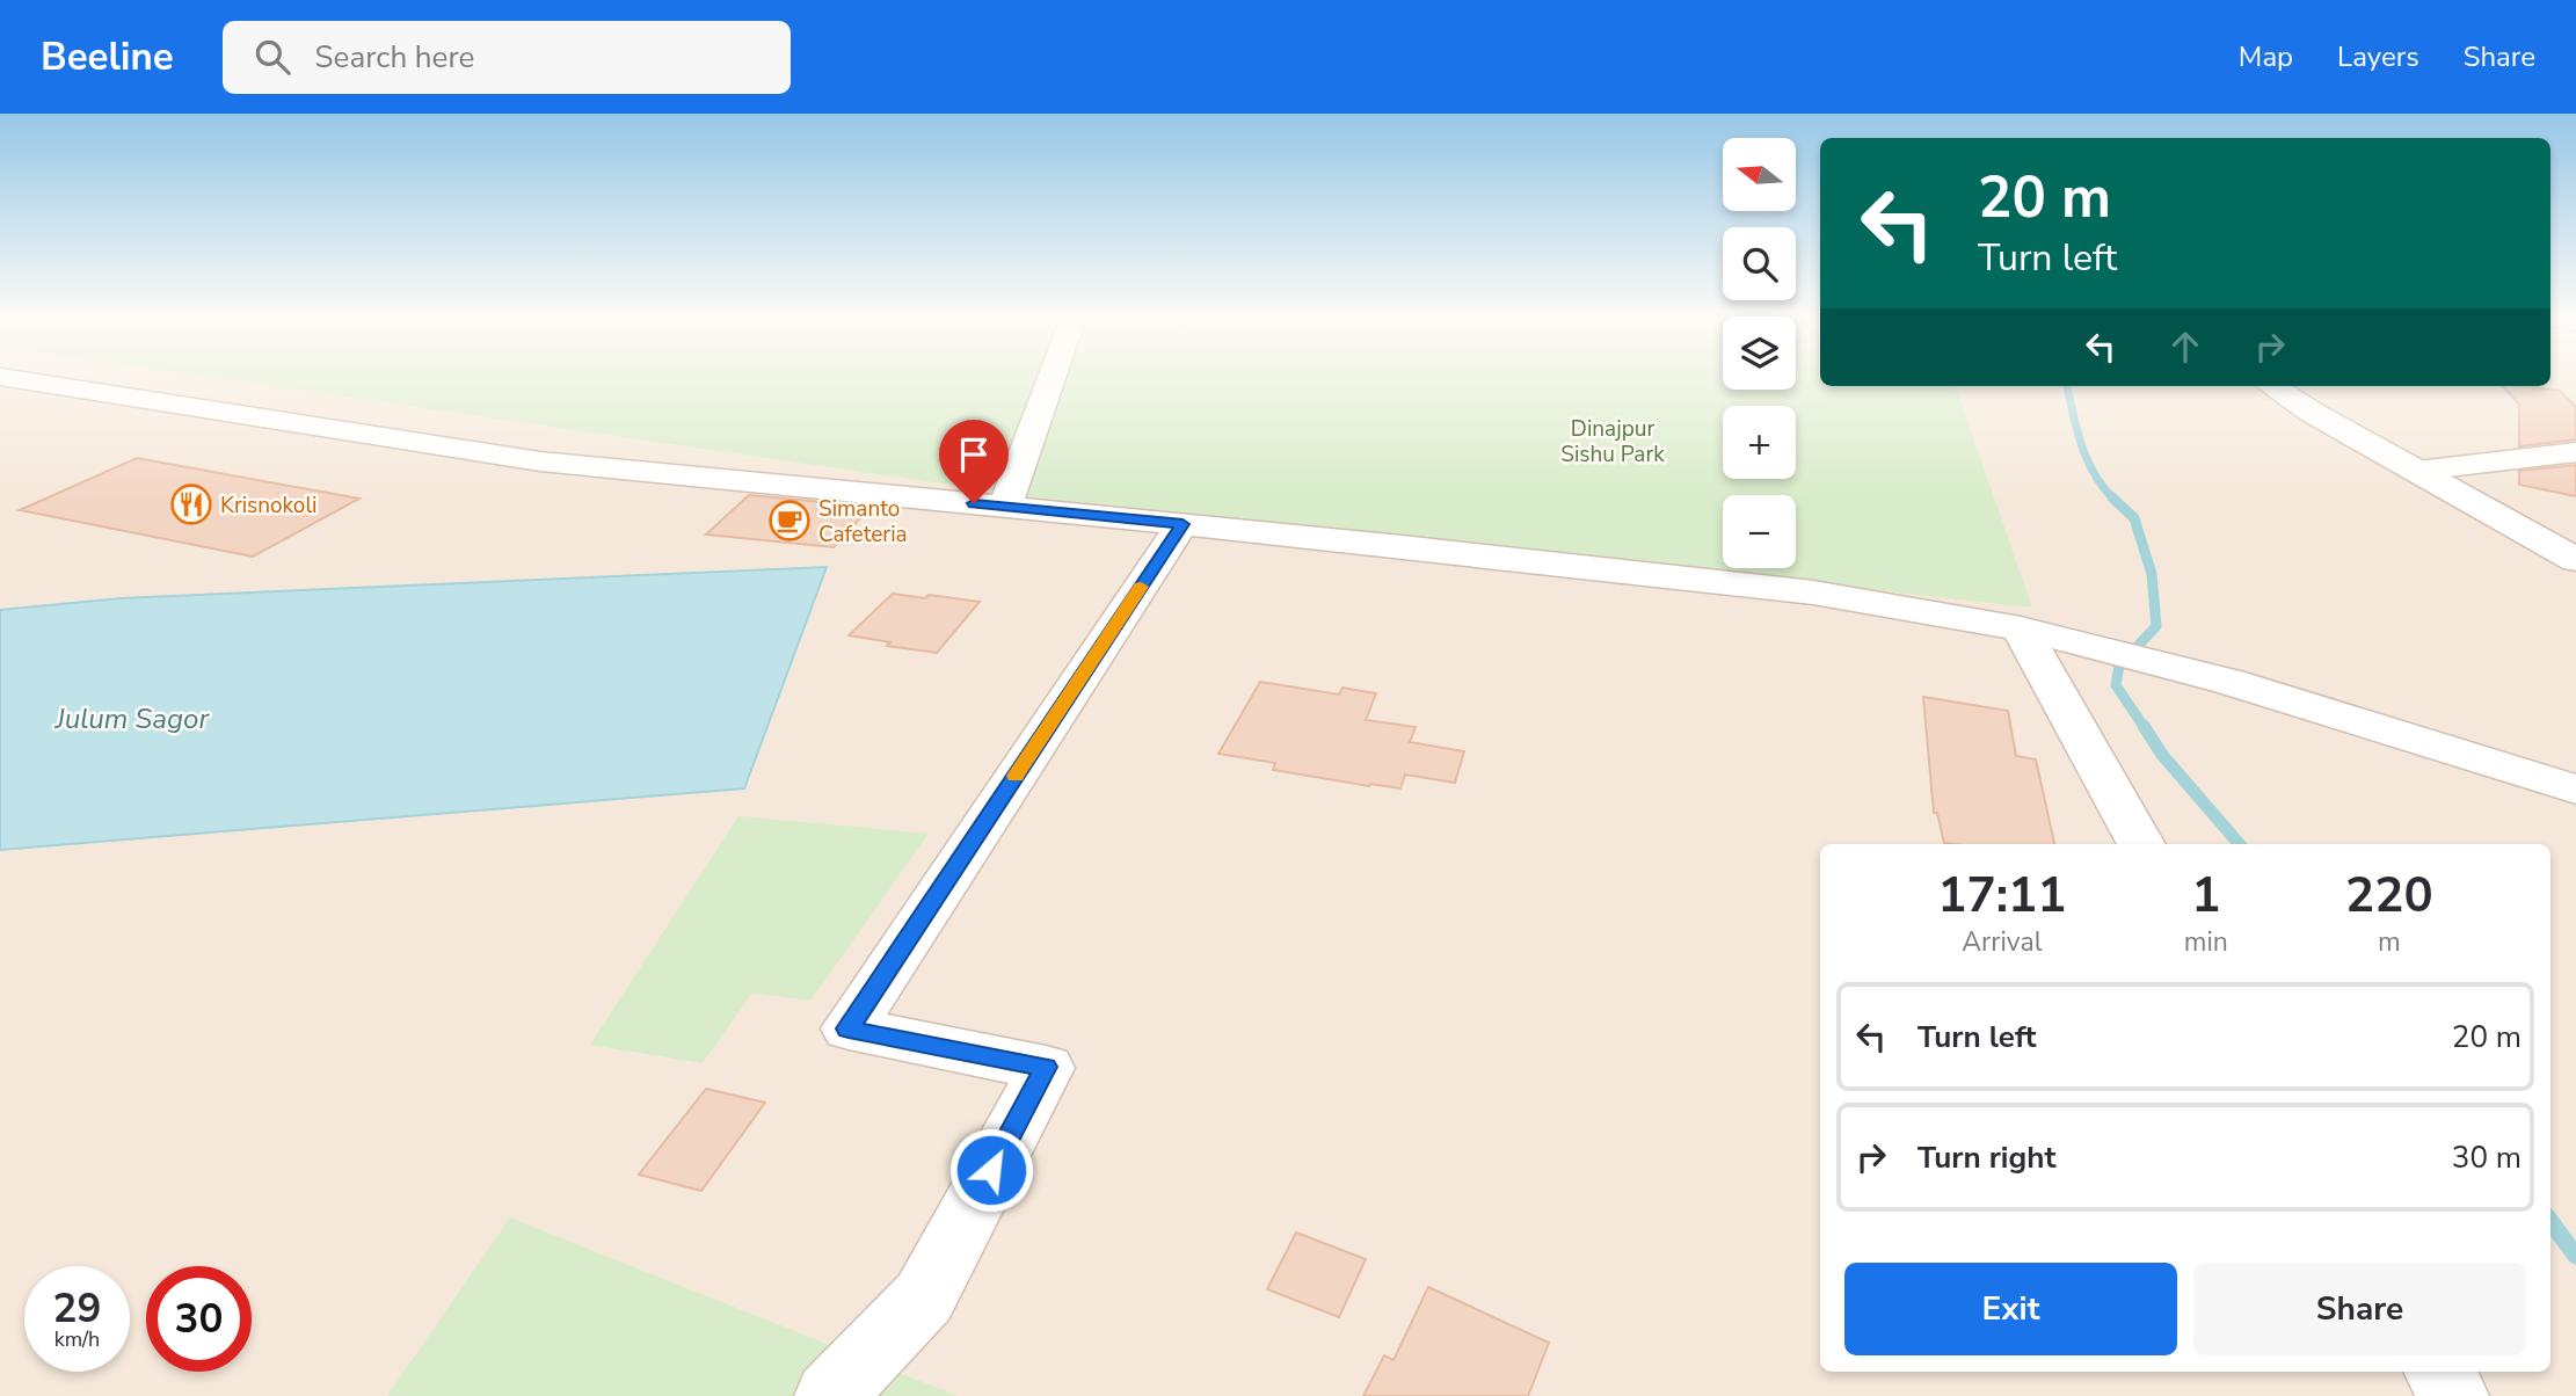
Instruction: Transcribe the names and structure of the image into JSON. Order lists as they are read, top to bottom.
{
  "water": ["Julum Sagor"],
  "parks": ["Dinajpur Sishu Park"],
  "places": {
    "restaurant": ["Krisnokoli"],
    "cafe": ["Simanto Cafeteria"]
  },
  "north": "left",
  "page": {
    "header": "Beeline",
    "search": "Search here",
    "nav": ["Map", "Layers", "Share"],
    "map_buttons": ["+", "−"],
    "turn": ["20 m", "Turn left"],
    "eta": [
      "17:11",
      "Arrival",
      "1",
      "min",
      "220",
      "m"
    ],
    "list": [
      {
        "name": "Turn left",
        "value": "20 m"
      },
      {
        "name": "Turn right",
        "value": "30 m"
      }
    ],
    "buttons": ["Exit", "Share"],
    "speed": "29 km/h",
    "limit": "30"
  }
}
